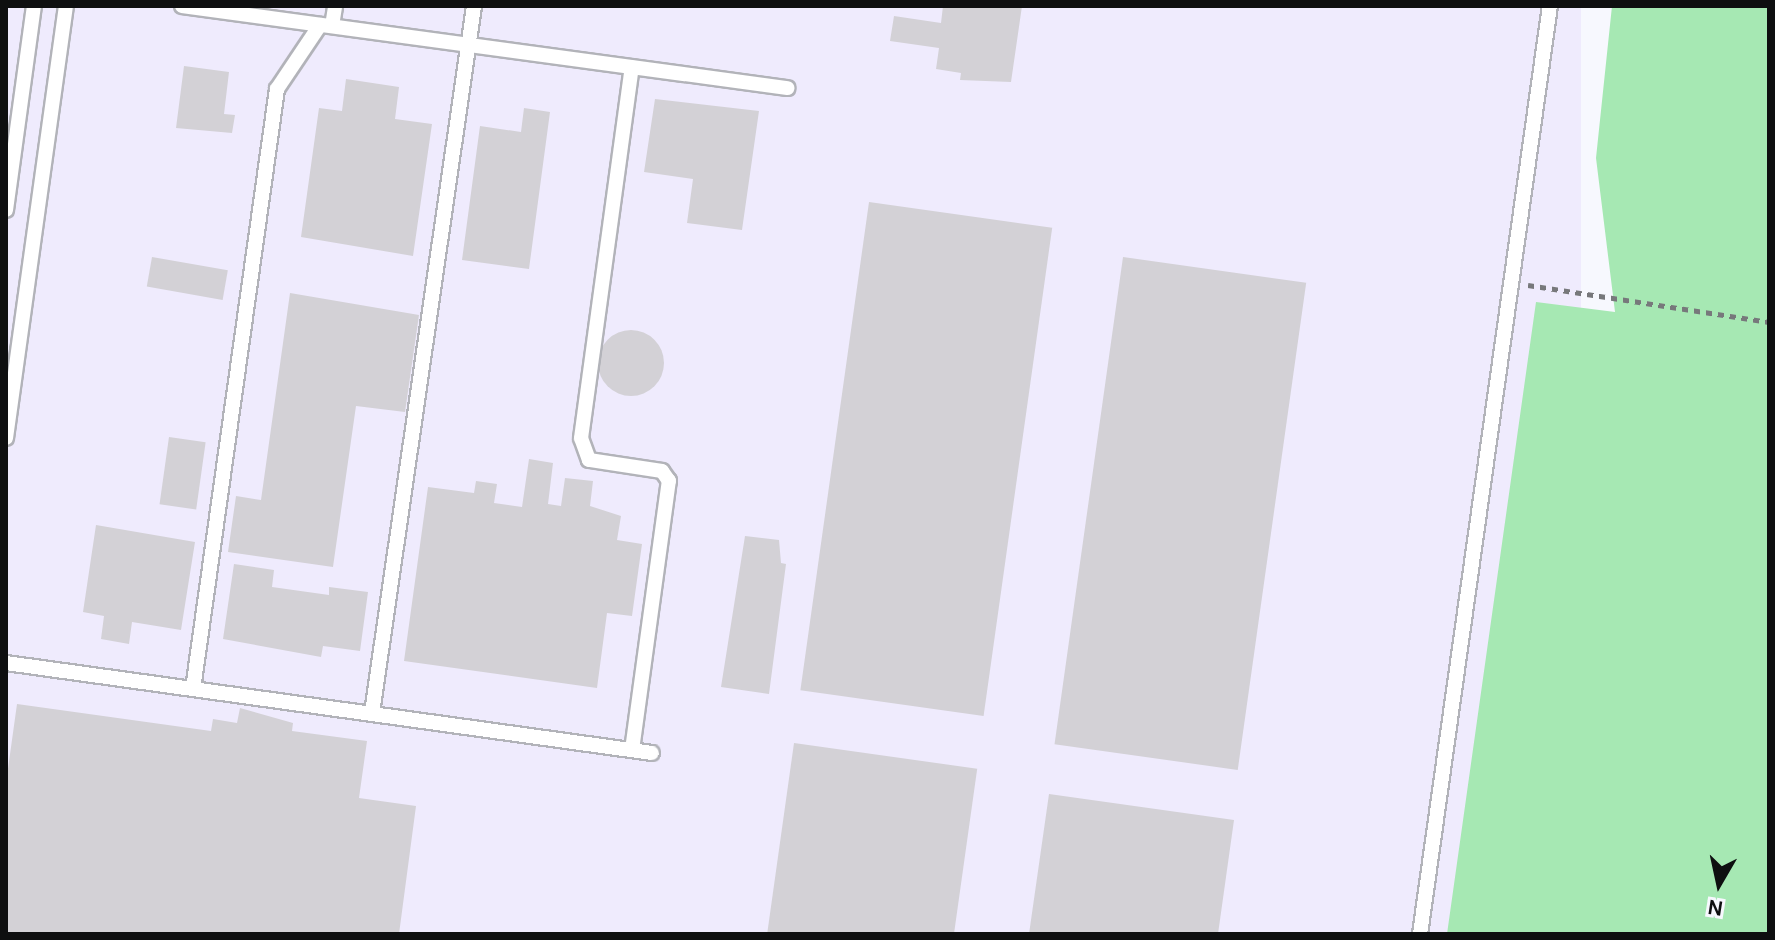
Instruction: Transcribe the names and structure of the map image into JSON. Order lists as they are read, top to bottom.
{
  "north": "bottom"
}
